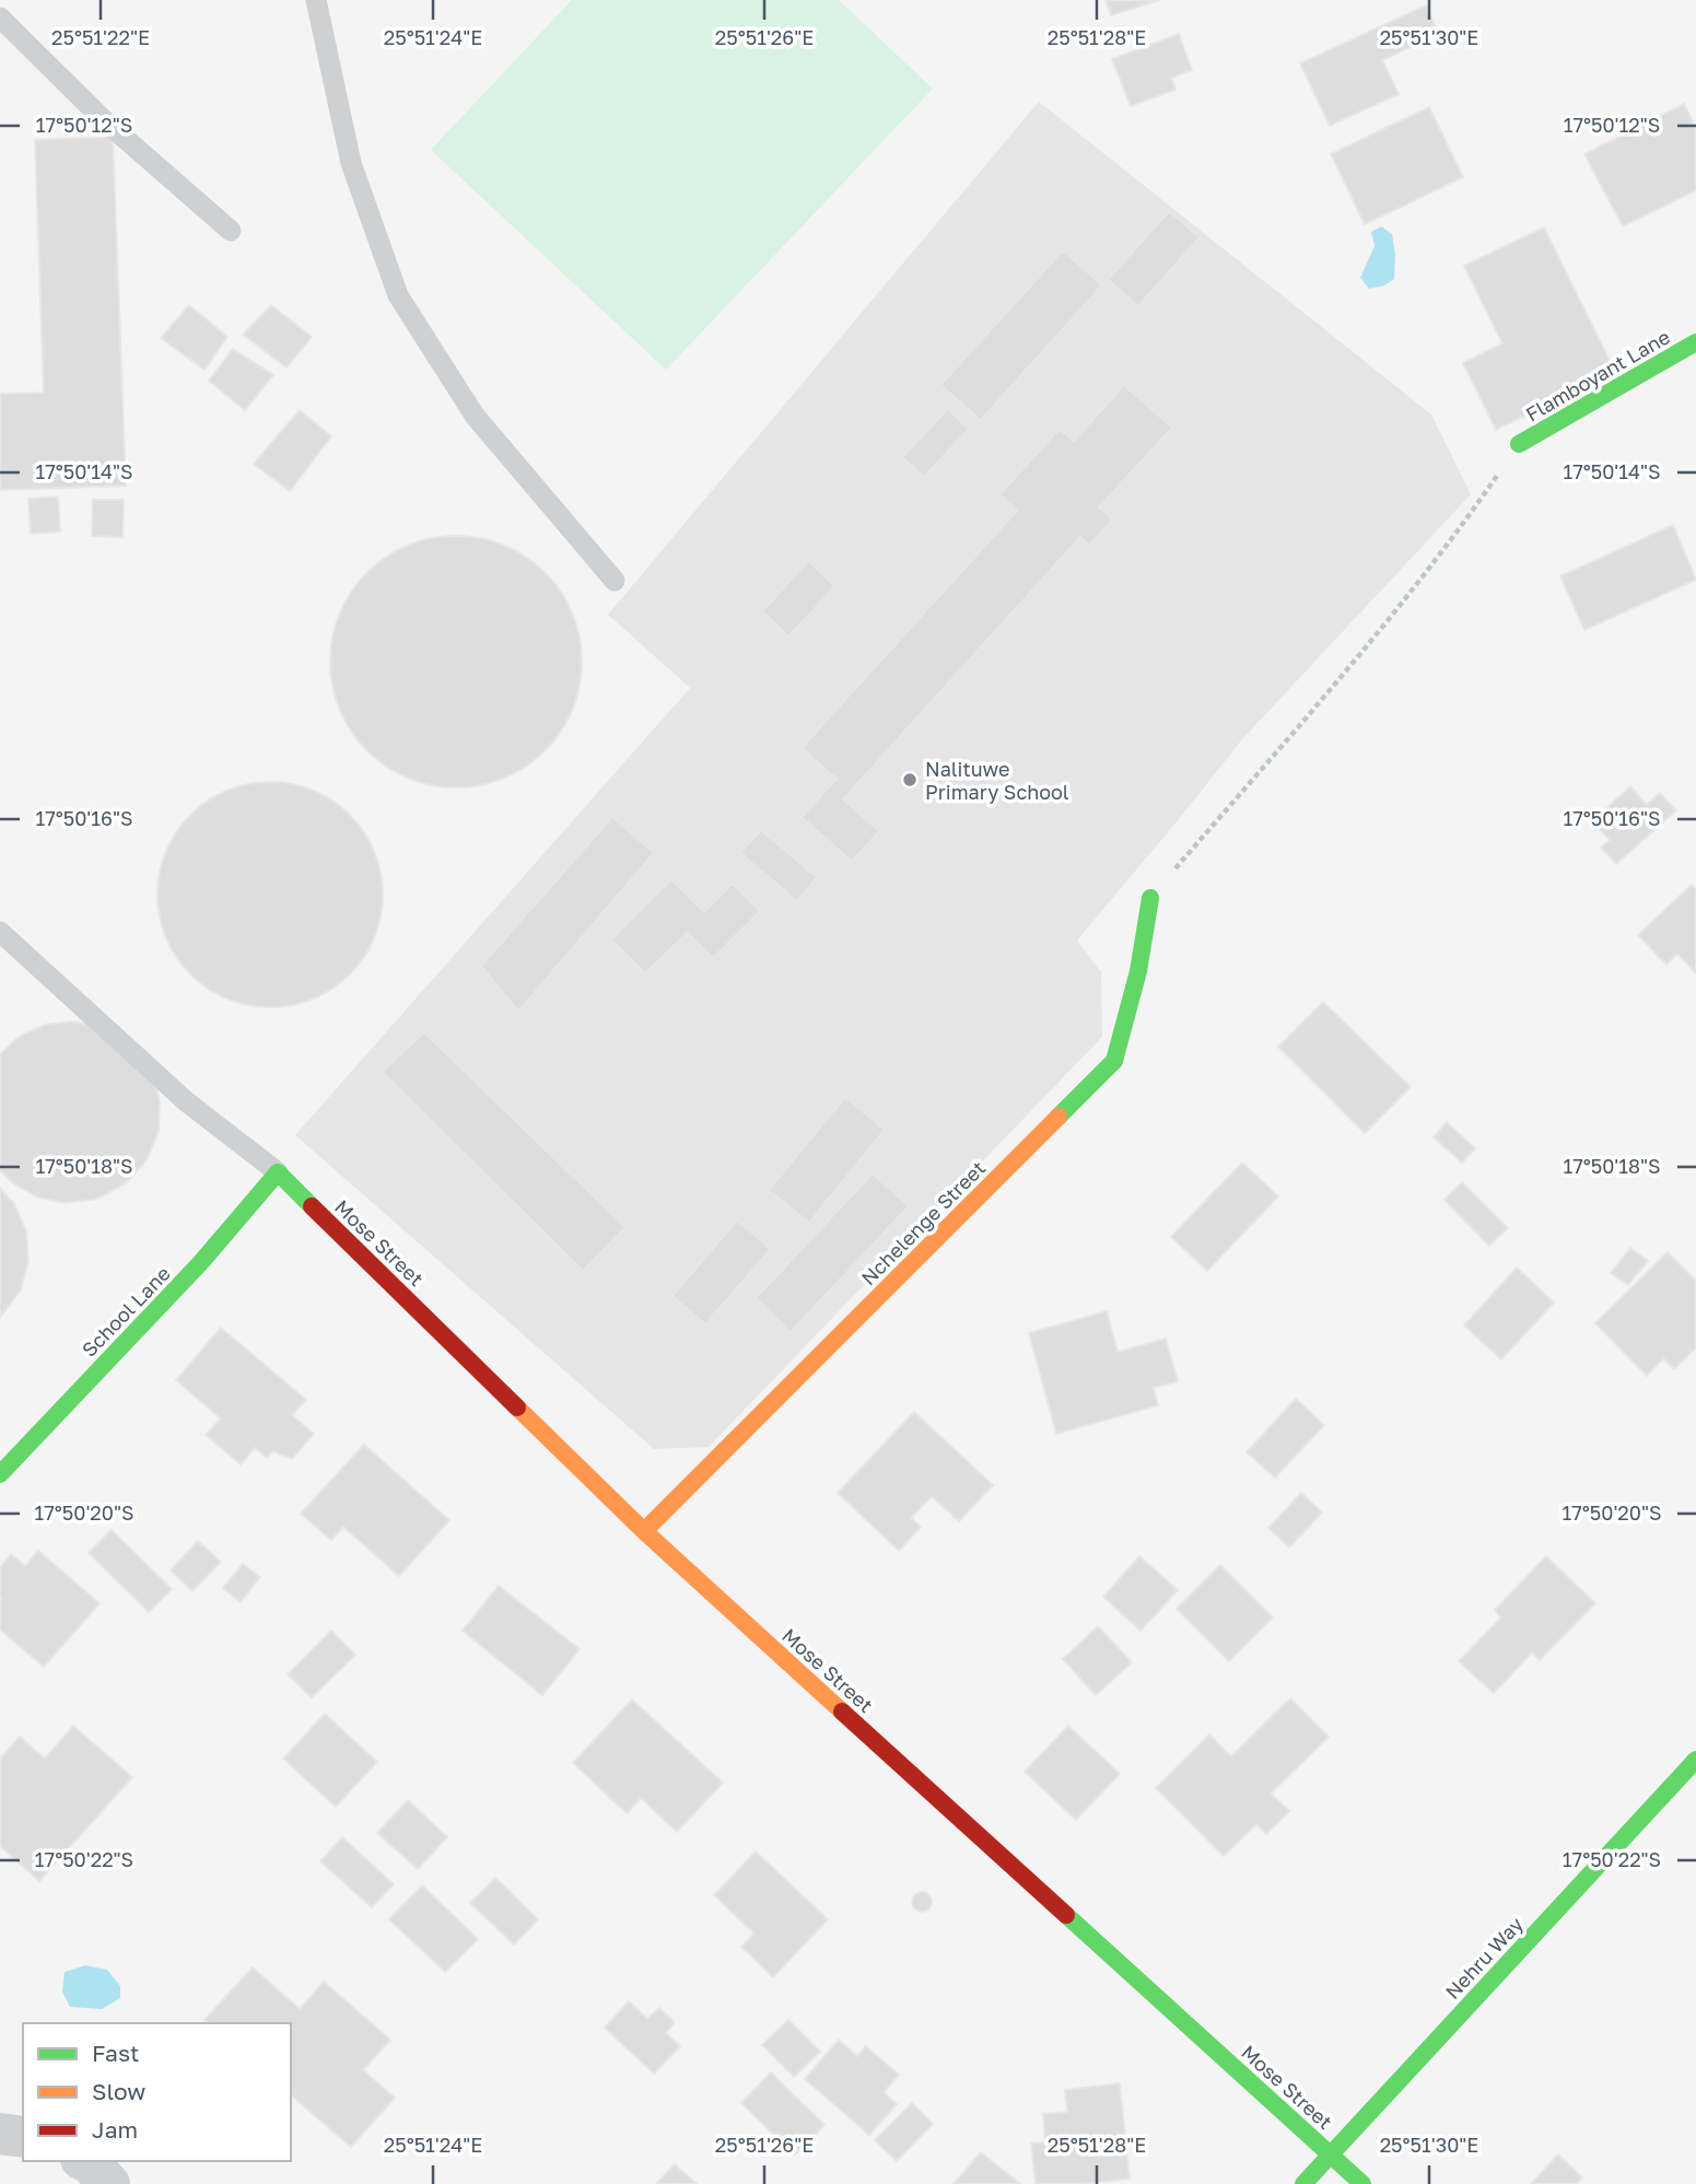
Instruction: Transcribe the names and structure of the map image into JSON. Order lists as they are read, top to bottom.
{
  "streets": {
    "street": [
      "Flamboyant Lane",
      "Nchelenge Street",
      "Mose Street",
      "School Lane",
      "Nehru Way"
    ]
  },
  "crossings": [
    ["Nchelenge Street", "Mose Street"],
    ["Mose Street", "School Lane"],
    ["Mose Street", "Nehru Way"]
  ],
  "places": ["Nalituwe Primary School"],
  "legend": ["Fast", "Slow", "Jam"],
  "coordinates": [
    "25°51'22\"E",
    "25°51'24\"E",
    "25°51'26\"E",
    "25°51'28\"E",
    "25°51'30\"E",
    "17°50'12\"S",
    "17°50'14\"S",
    "17°50'16\"S",
    "17°50'18\"S",
    "17°50'20\"S",
    "17°50'22\"S"
  ]
}
